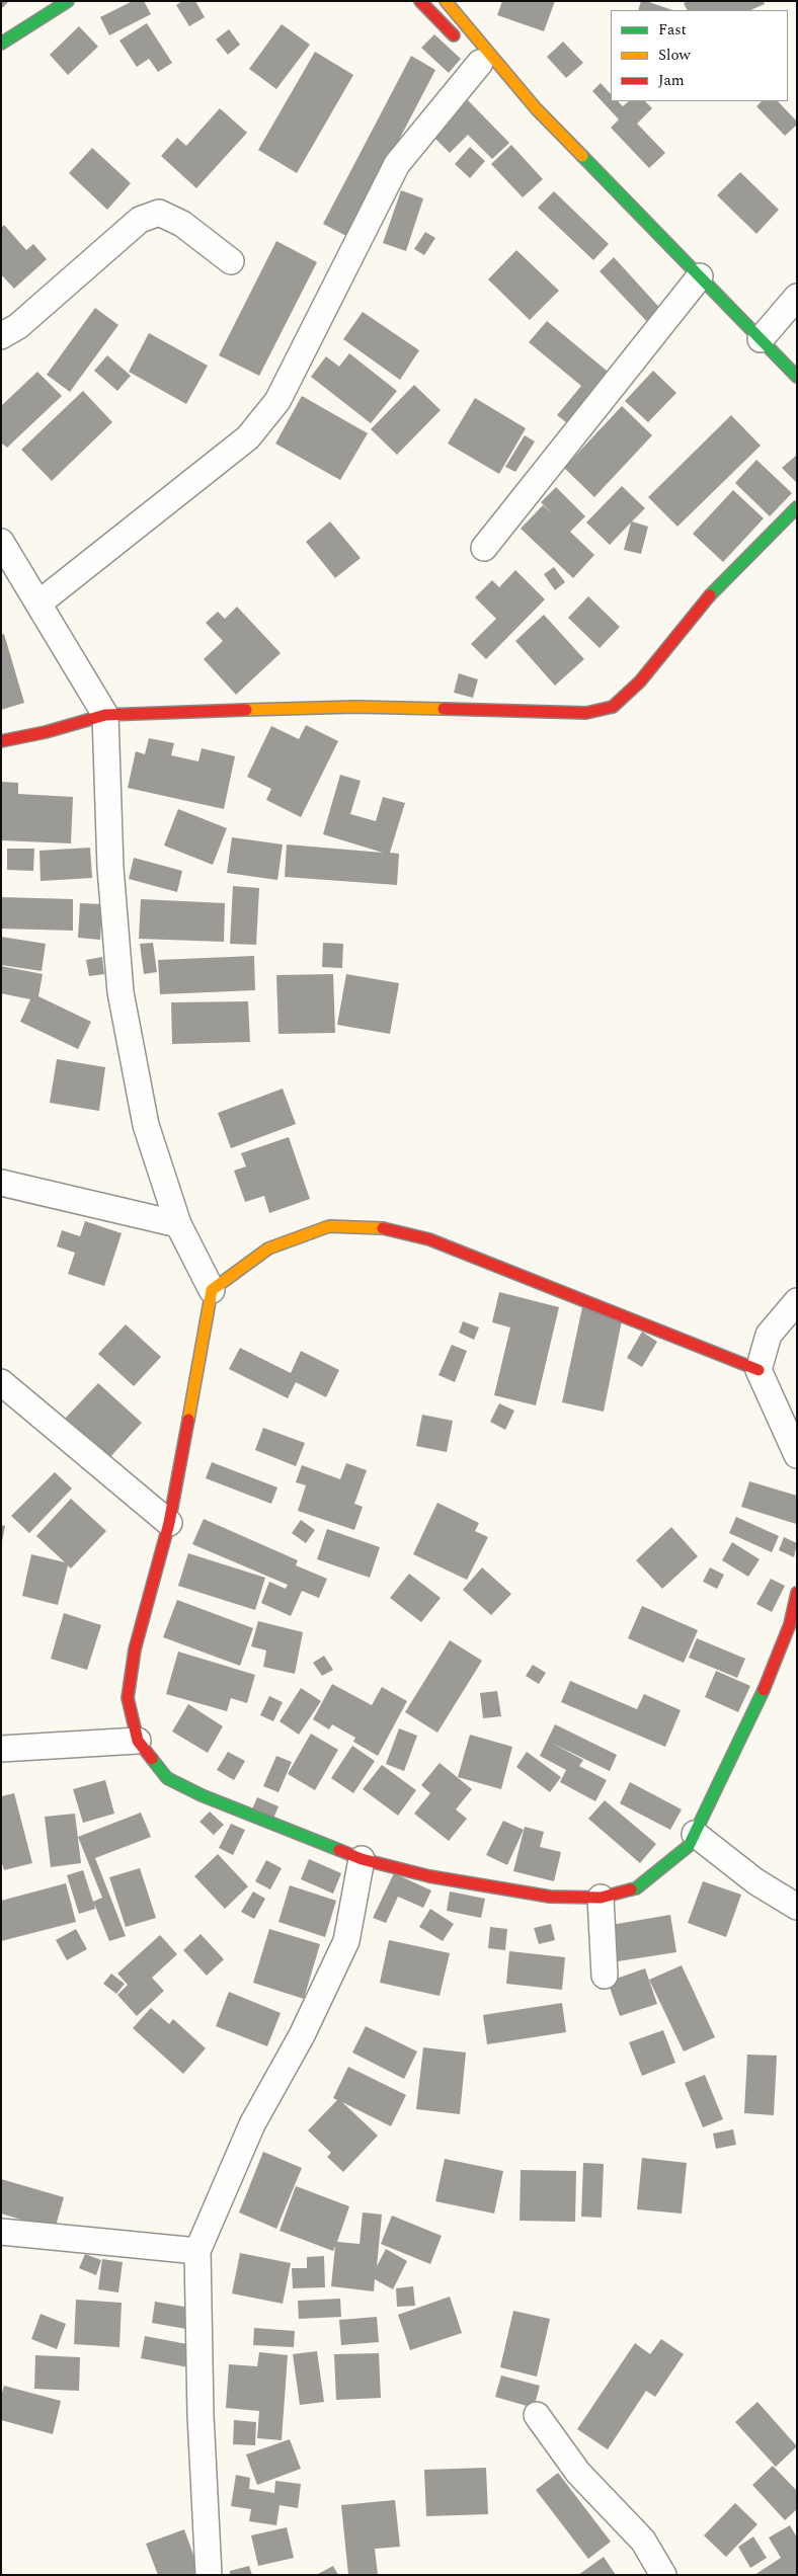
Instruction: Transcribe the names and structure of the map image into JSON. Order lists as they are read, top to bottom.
{
  "legend": ["Fast", "Slow", "Jam"]
}
